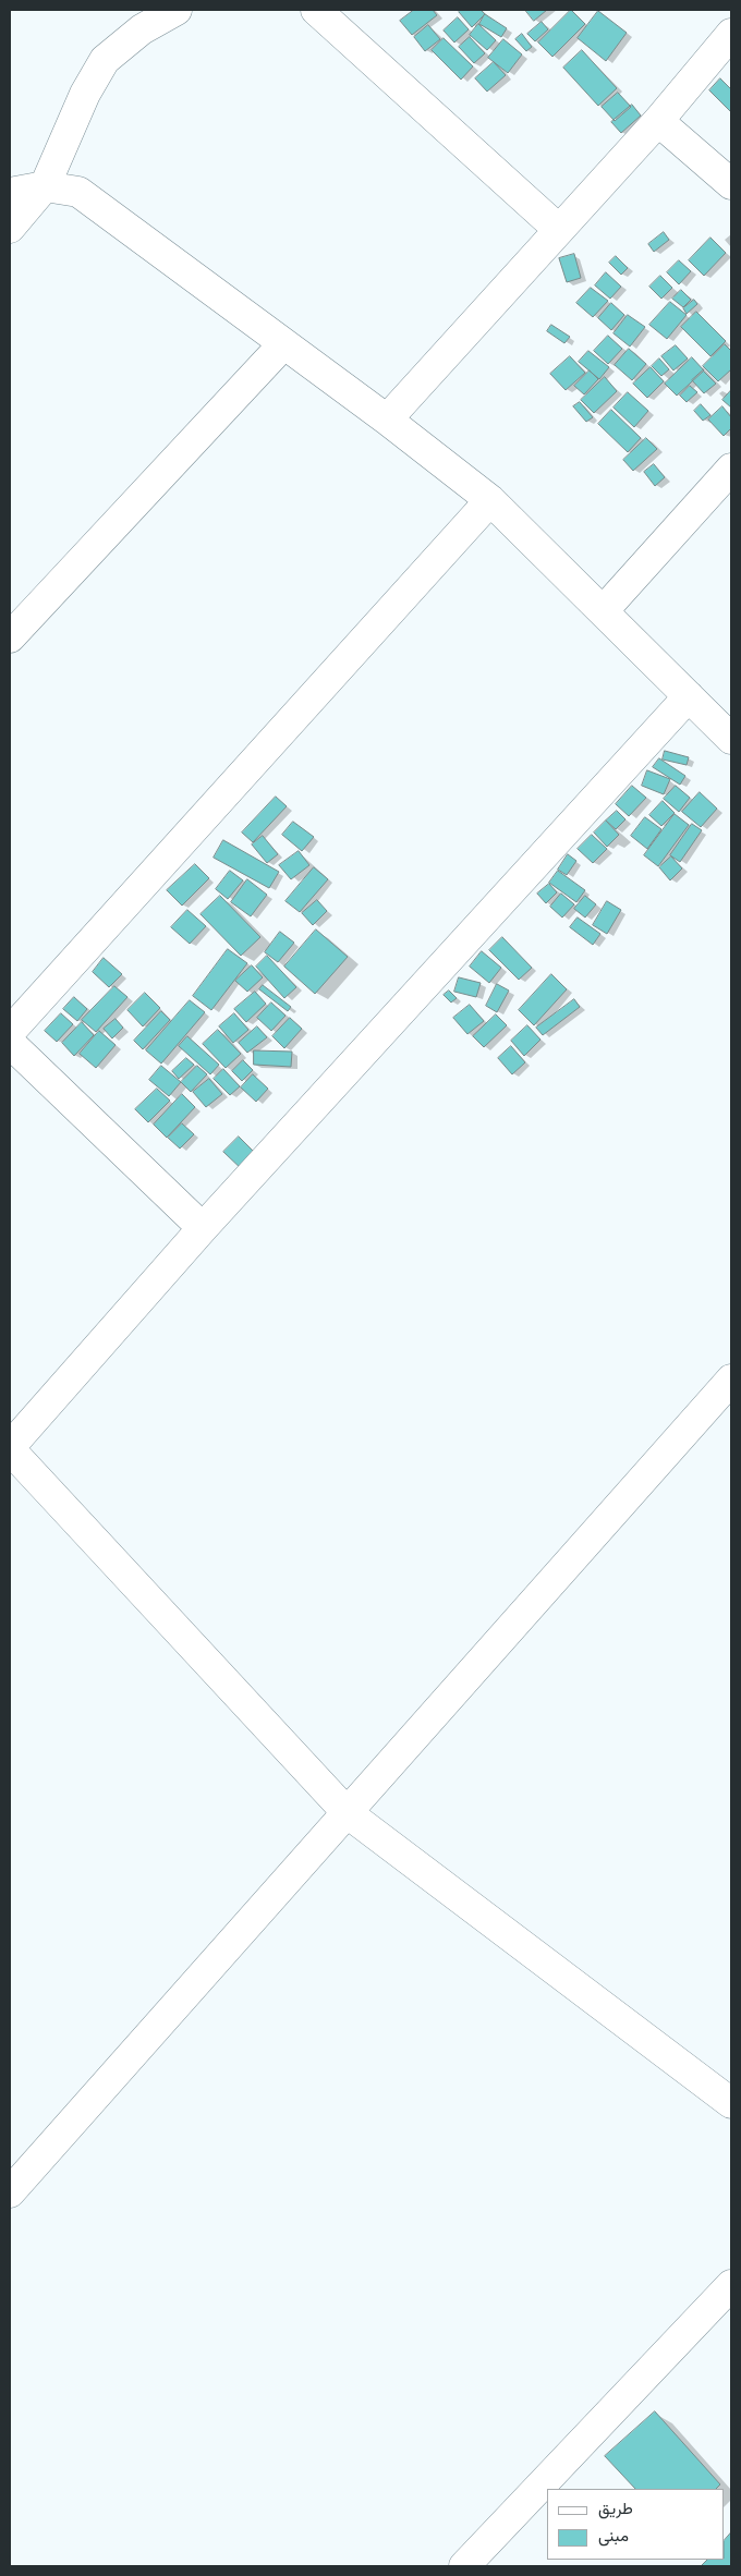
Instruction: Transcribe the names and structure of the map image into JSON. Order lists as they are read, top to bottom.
{
  "legend": ["طريق", "مبنى"]
}
